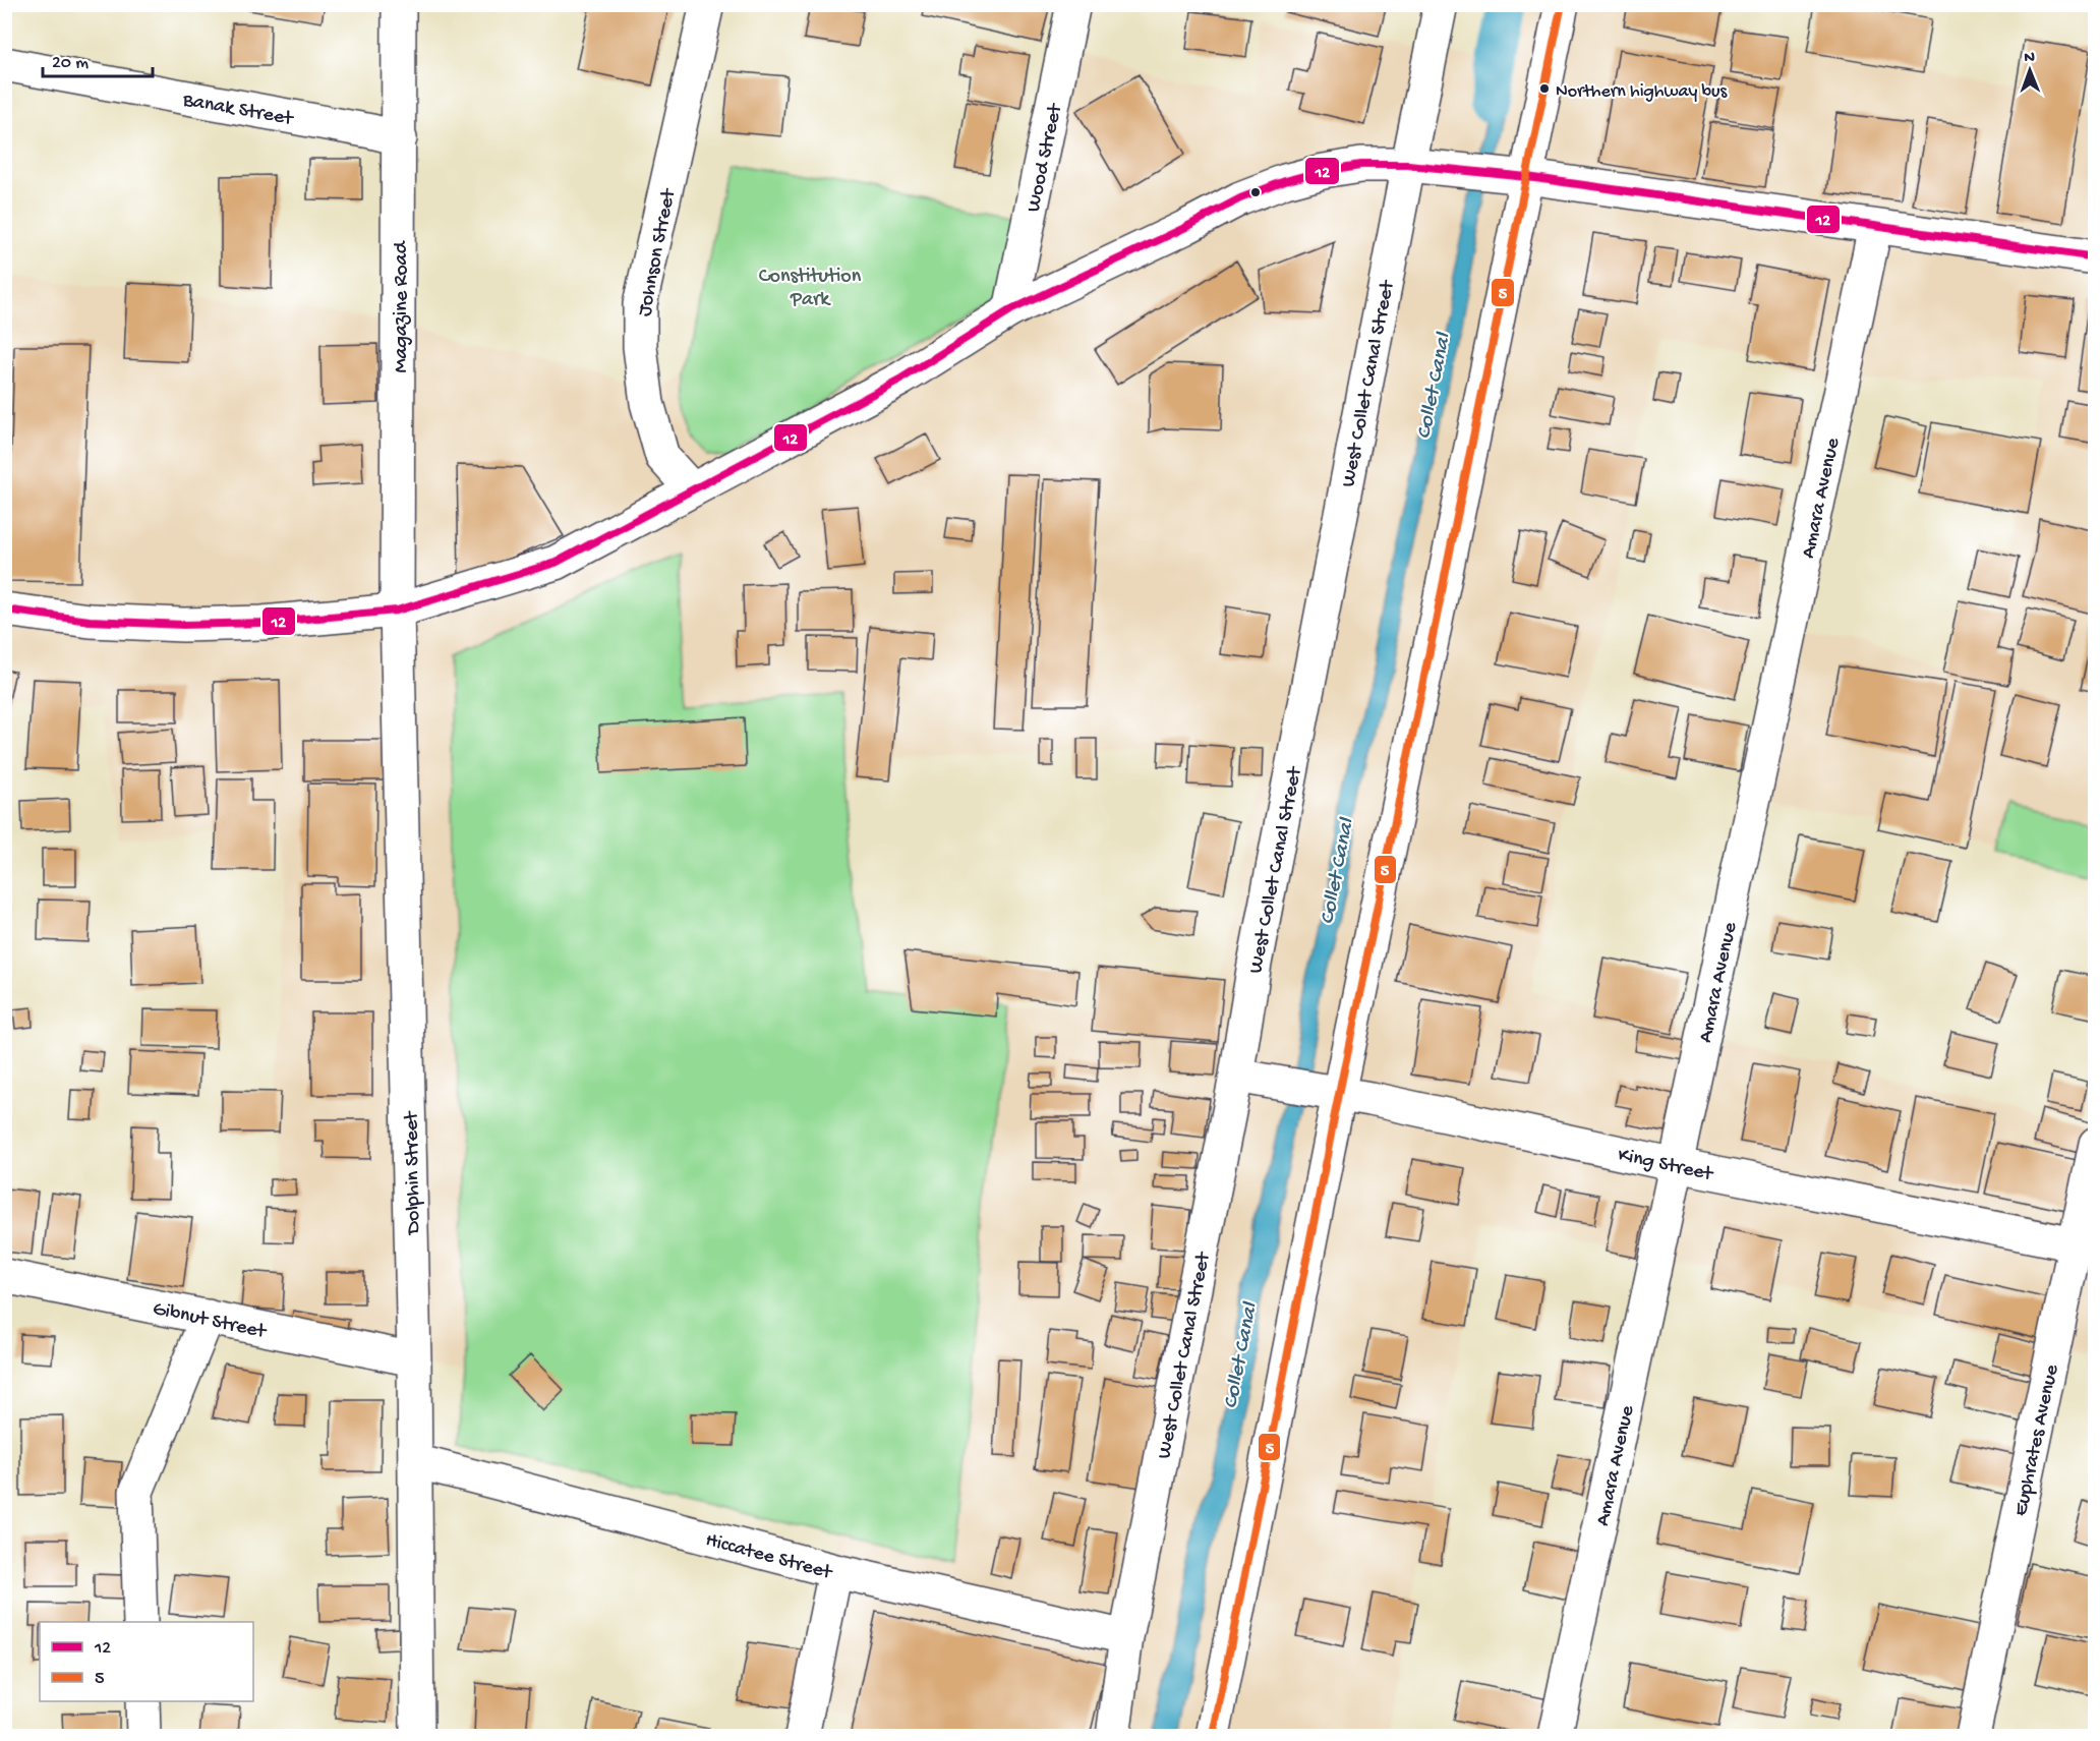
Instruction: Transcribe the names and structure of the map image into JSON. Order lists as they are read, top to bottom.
{
  "streets": {
    "street": [
      "Banak Street",
      "Wood Street",
      "Johnson Street",
      "Magazine Road",
      "West Collet Canal Street",
      "Amara Avenue",
      "King Street",
      "Dolphin Street",
      "Gibnut Street",
      "Euphrates Avenue",
      "Hiccatee Street"
    ]
  },
  "crossings": [
    ["Banak Street", "Magazine Road"],
    ["Magazine Road", "Dolphin Street"],
    ["West Collet Canal Street", "King Street"],
    ["West Collet Canal Street", "Hiccatee Street"],
    ["Amara Avenue", "King Street"],
    ["King Street", "Euphrates Avenue"],
    ["Dolphin Street", "Gibnut Street"],
    ["Dolphin Street", "Hiccatee Street"]
  ],
  "water": ["Collet Canal"],
  "parks": ["Constitution Park"],
  "places": ["Northern highway bus"],
  "lines": ["transit line 5", "transit line 12"],
  "legend": ["12", "5"],
  "scale_bar": "20 m",
  "north": "top"
}
